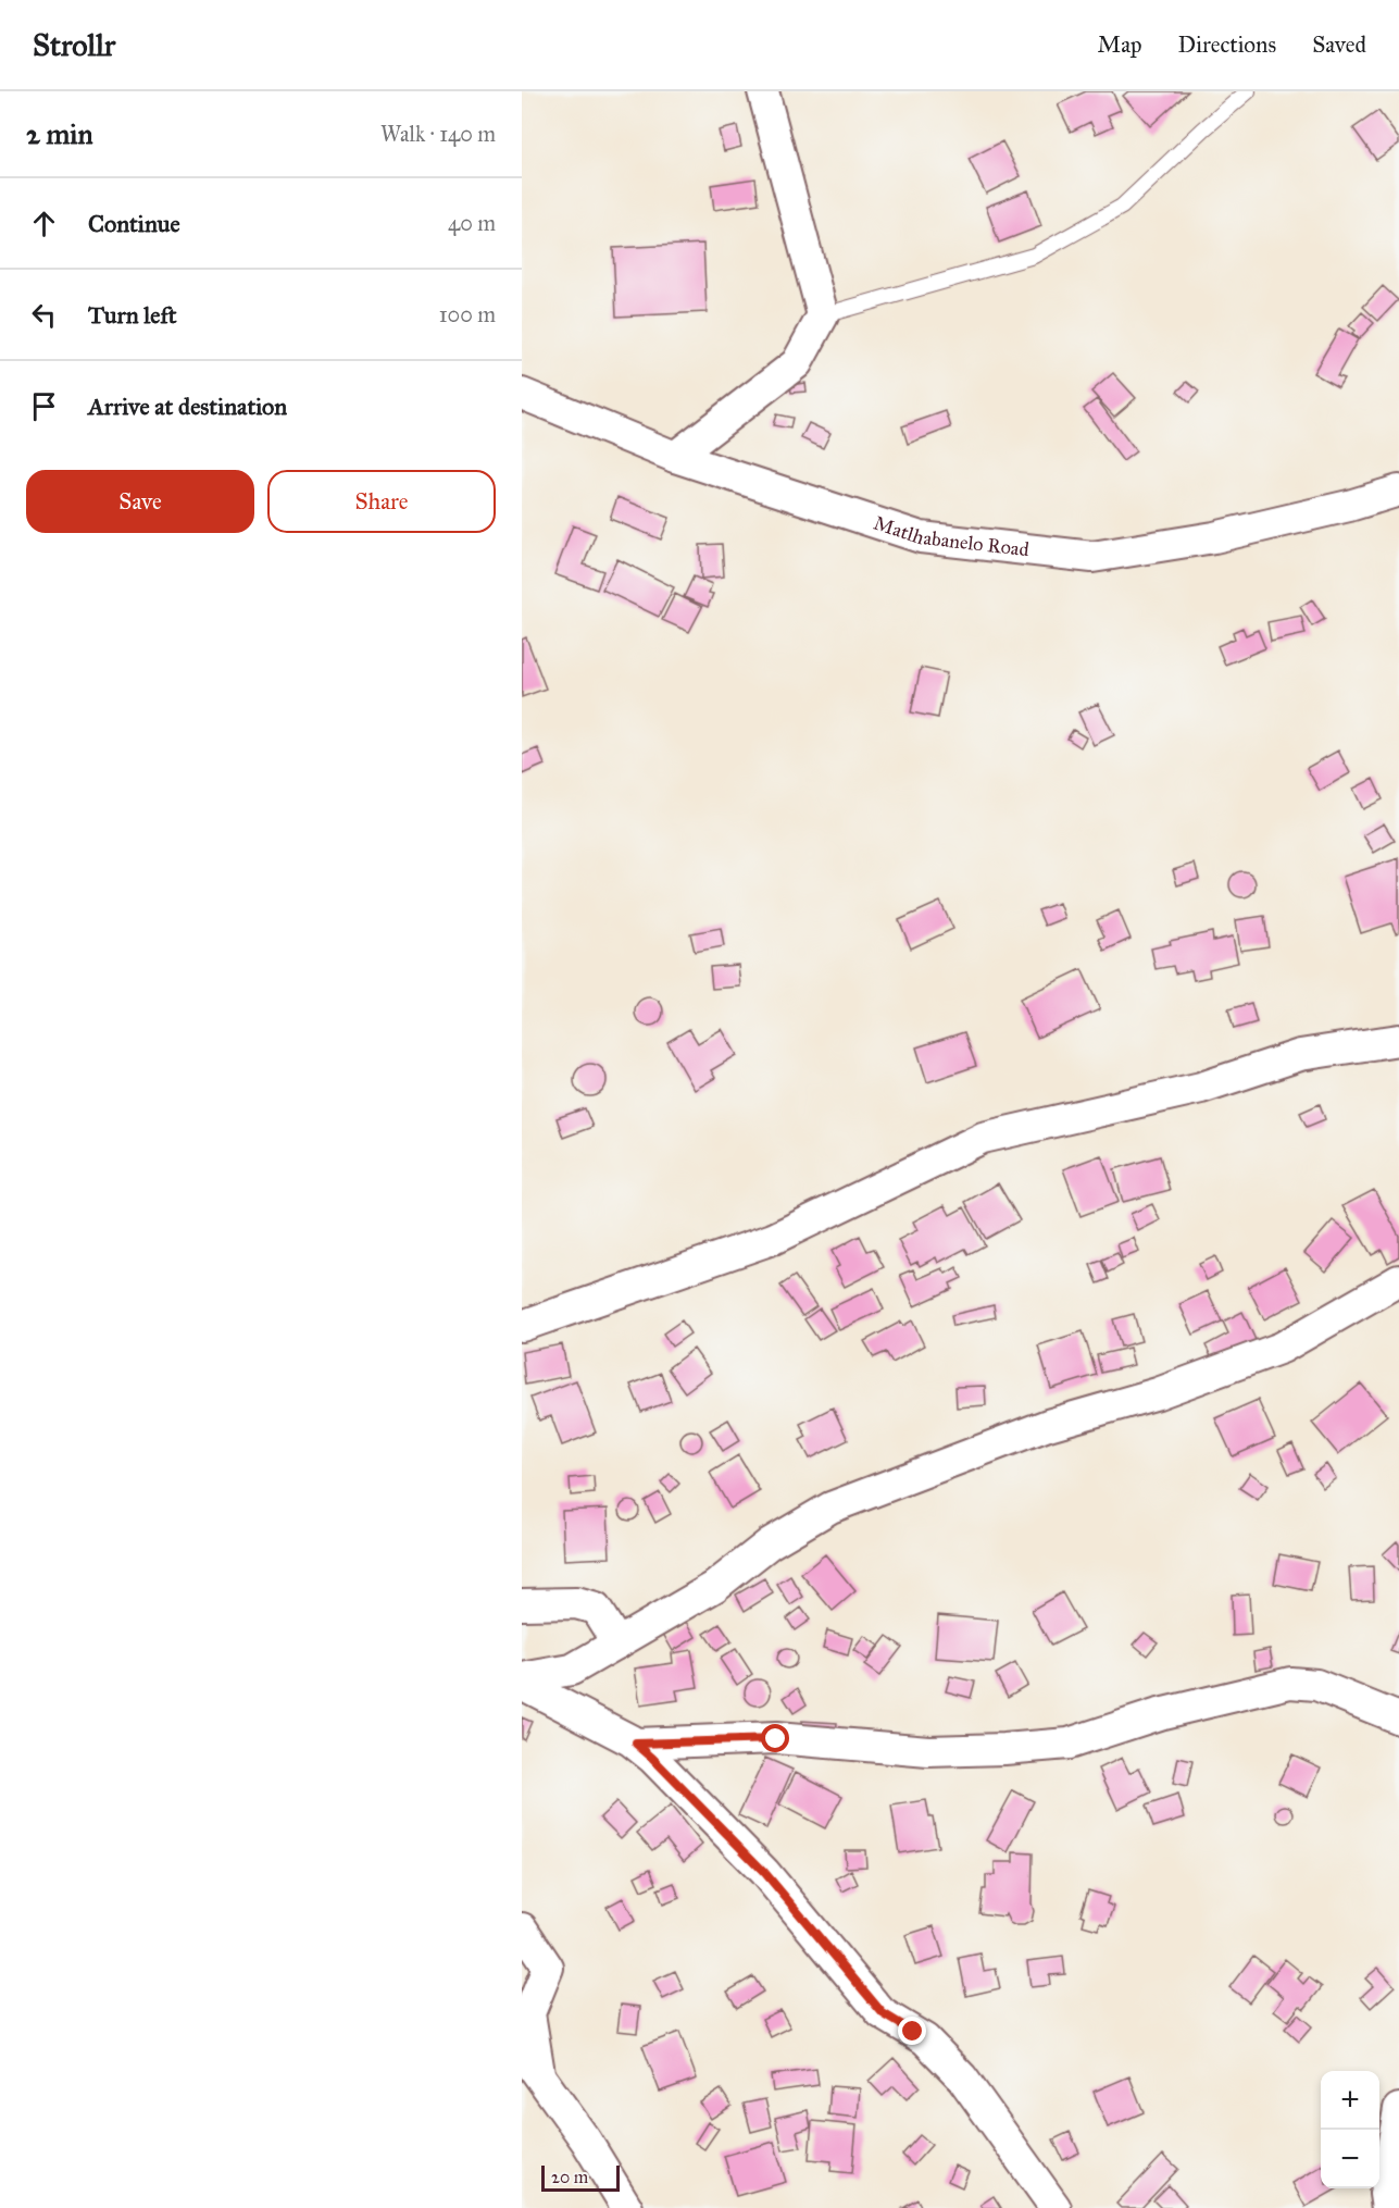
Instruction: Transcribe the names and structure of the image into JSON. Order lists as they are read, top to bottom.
{
  "streets": {
    "street": ["Matlhabanelo Road"]
  },
  "scale_bar": "20 m",
  "page": {
    "header": "Strollr",
    "nav": ["Map", "Directions", "Saved"],
    "heading": ["2 min", "Walk · 140 m"],
    "list": [
      ["Continue", "40 m"],
      ["Turn left", "100 m"],
      "Arrive at destination"
    ],
    "buttons": ["Save", "Share"],
    "map_buttons": ["+", "−"],
    "scale": "20 m"
  }
}
